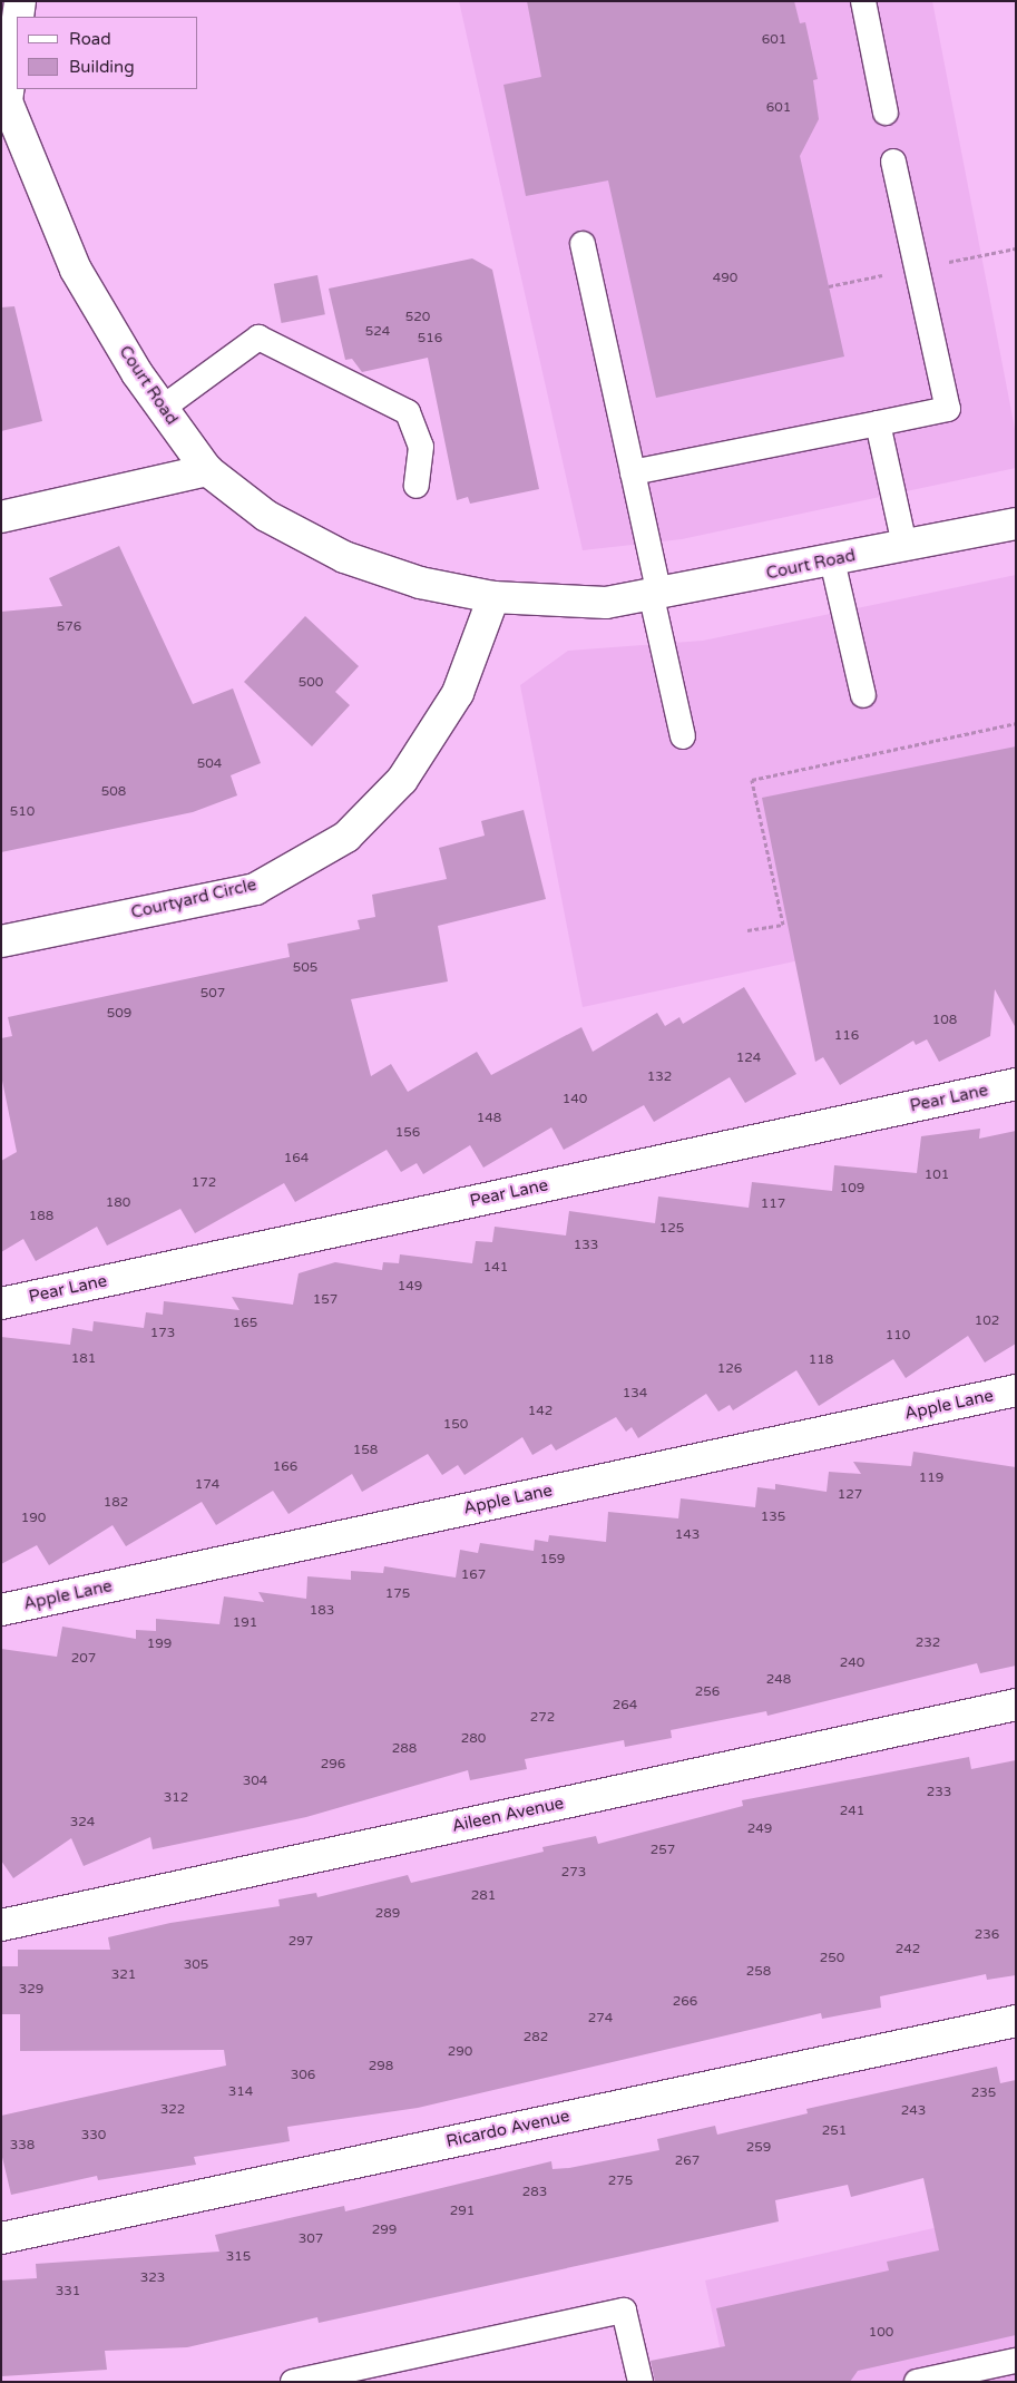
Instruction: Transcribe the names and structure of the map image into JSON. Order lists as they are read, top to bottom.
{
  "streets": {
    "street": [
      "Court Road",
      "Courtyard Circle",
      "Pear Lane",
      "Apple Lane",
      "Aileen Avenue",
      "Ricardo Avenue"
    ]
  },
  "crossings": [
    ["Court Road", "Courtyard Circle"]
  ],
  "house_numbers": [
    "601",
    "601",
    "490",
    "520",
    "524",
    "516",
    "576",
    "500",
    "504",
    "508",
    "510",
    "505",
    "507",
    "509",
    "108",
    "116",
    "124",
    "132",
    "140",
    "148",
    "156",
    "164",
    "101",
    "172",
    "109",
    "180",
    "117",
    "188",
    "125",
    "133",
    "141",
    "149",
    "157",
    "102",
    "165",
    "173",
    "110",
    "181",
    "118",
    "126",
    "134",
    "142",
    "150",
    "158",
    "166",
    "119",
    "174",
    "127",
    "182",
    "135",
    "190",
    "143",
    "159",
    "167",
    "175",
    "183",
    "191",
    "232",
    "199",
    "207",
    "240",
    "248",
    "256",
    "264",
    "272",
    "280",
    "288",
    "296",
    "304",
    "233",
    "312",
    "241",
    "324",
    "249",
    "257",
    "273",
    "281",
    "289",
    "236",
    "297",
    "242",
    "250",
    "305",
    "258",
    "321",
    "329",
    "266",
    "274",
    "282",
    "290",
    "298",
    "306",
    "314",
    "235",
    "322",
    "243",
    "251",
    "330",
    "338",
    "259",
    "267",
    "275",
    "283",
    "291",
    "299",
    "307",
    "315",
    "323",
    "331",
    "100"
  ],
  "legend": ["Road", "Building"]
}
